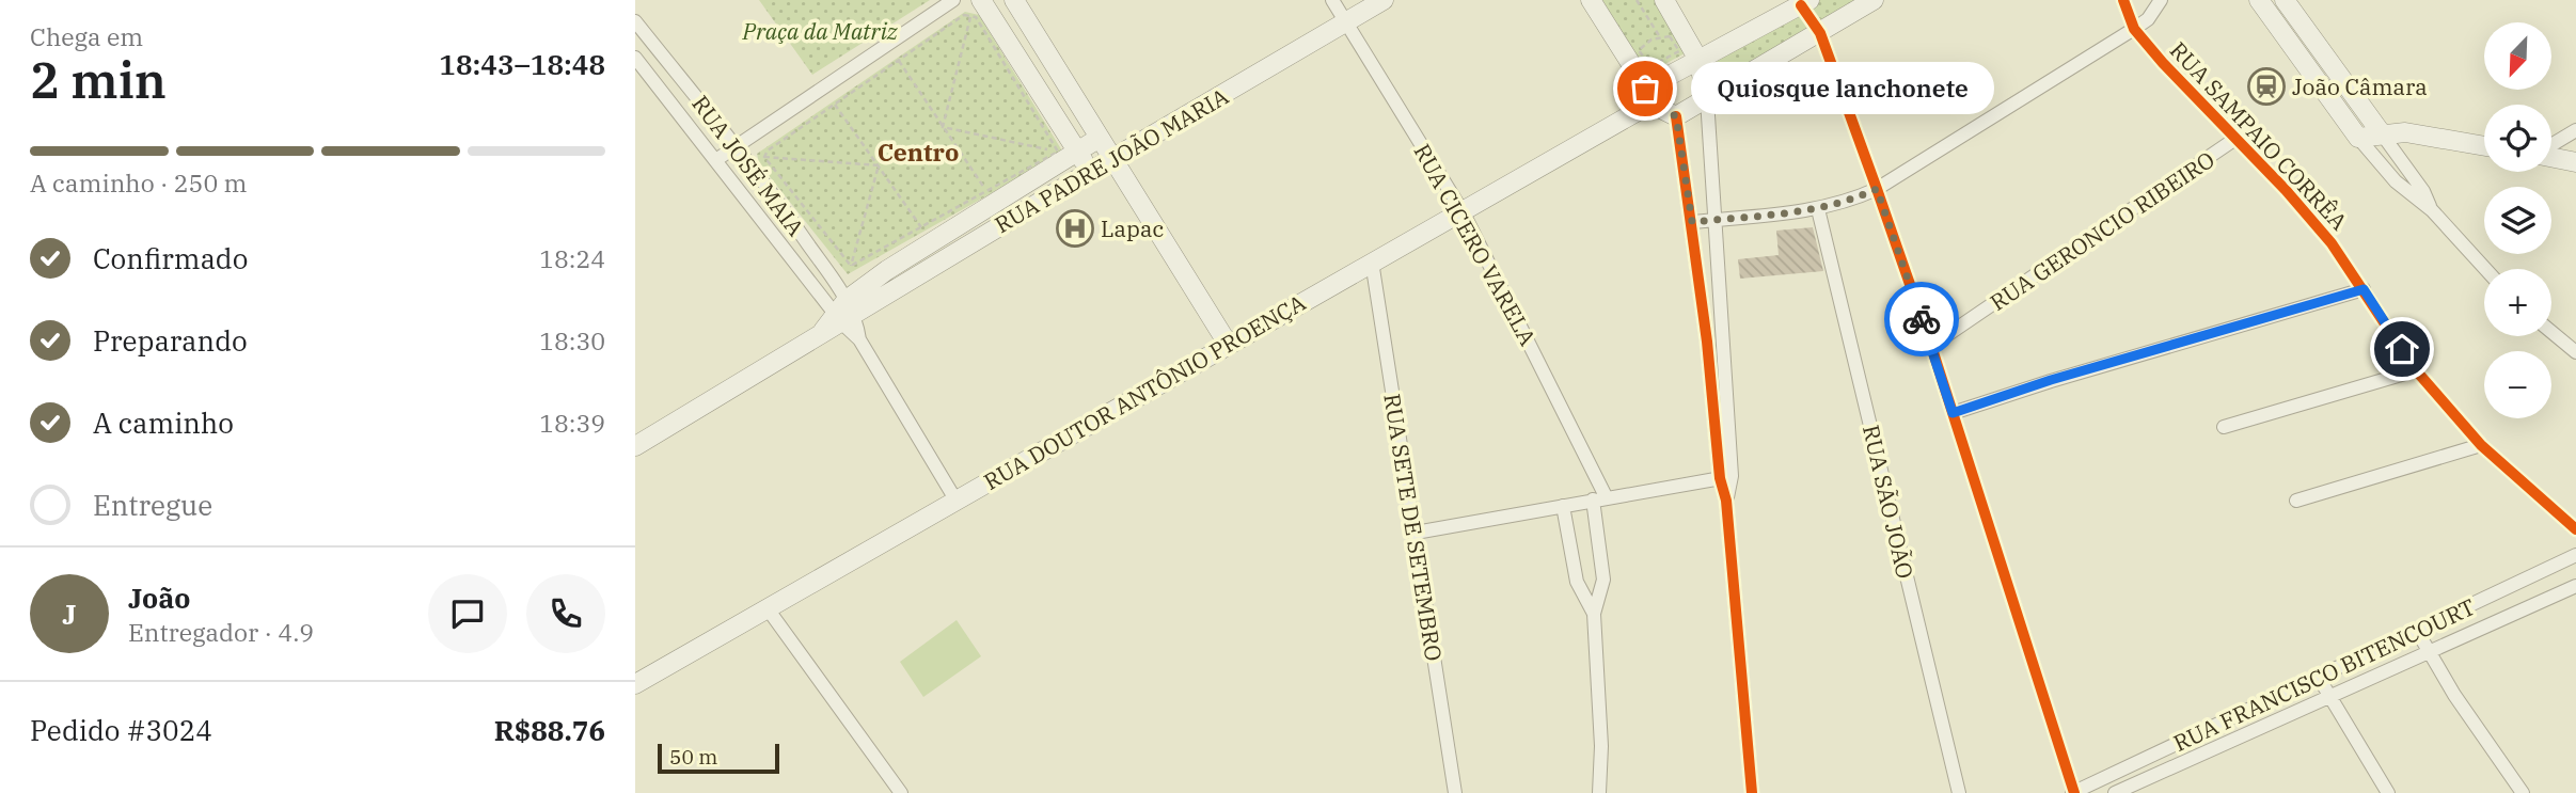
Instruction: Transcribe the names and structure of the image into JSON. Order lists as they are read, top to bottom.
{
  "streets": {
    "main road": ["RUA PADRE JOÃO MARIA", "RUA DOUTOR ANTÔNIO PROENÇA"],
    "street": [
      "RUA SAMPAIO CORRÊA",
      "RUA JOSÉ MAIA",
      "RUA GERONCIO RIBEIRO",
      "RUA CICERO VARELA",
      "RUA SÃO JOÃO",
      "RUA SETE DE SETEMBRO",
      "RUA FRANCISCO BITENCOURT"
    ]
  },
  "crossings": [
    ["RUA SAMPAIO CORRÊA", "RUA GERONCIO RIBEIRO"],
    ["RUA PADRE JOÃO MARIA", "RUA JOSÉ MAIA"],
    ["RUA PADRE JOÃO MARIA", "RUA CICERO VARELA"],
    ["RUA CICERO VARELA", "RUA DOUTOR ANTÔNIO PROENÇA"],
    ["RUA DOUTOR ANTÔNIO PROENÇA", "RUA SETE DE SETEMBRO"]
  ],
  "districts": ["Centro"],
  "parks": ["Praça da Matriz"],
  "places": {
    "station": ["João Câmara"],
    "other": ["Quiosque lanchonete"],
    "hospital": ["Lapac"]
  },
  "scale_bar": "50 m",
  "north": "bottom left",
  "page": {
    "heading": ["2 min", "Chega em", "18:43–18:48"],
    "panel": [
      "João",
      "Entregador · 4.9",
      "Pedido #3024",
      "R$88.76"
    ],
    "map_buttons": ["+", "−"],
    "bubble": "Quiosque lanchonete",
    "bar": "A caminho · 250 m",
    "list": [
      ["Confirmado", "18:24"],
      ["Preparando", "18:30"],
      ["A caminho", "18:39"],
      "Entregue"
    ],
    "round": "J",
    "scale": "50 m"
  }
}
